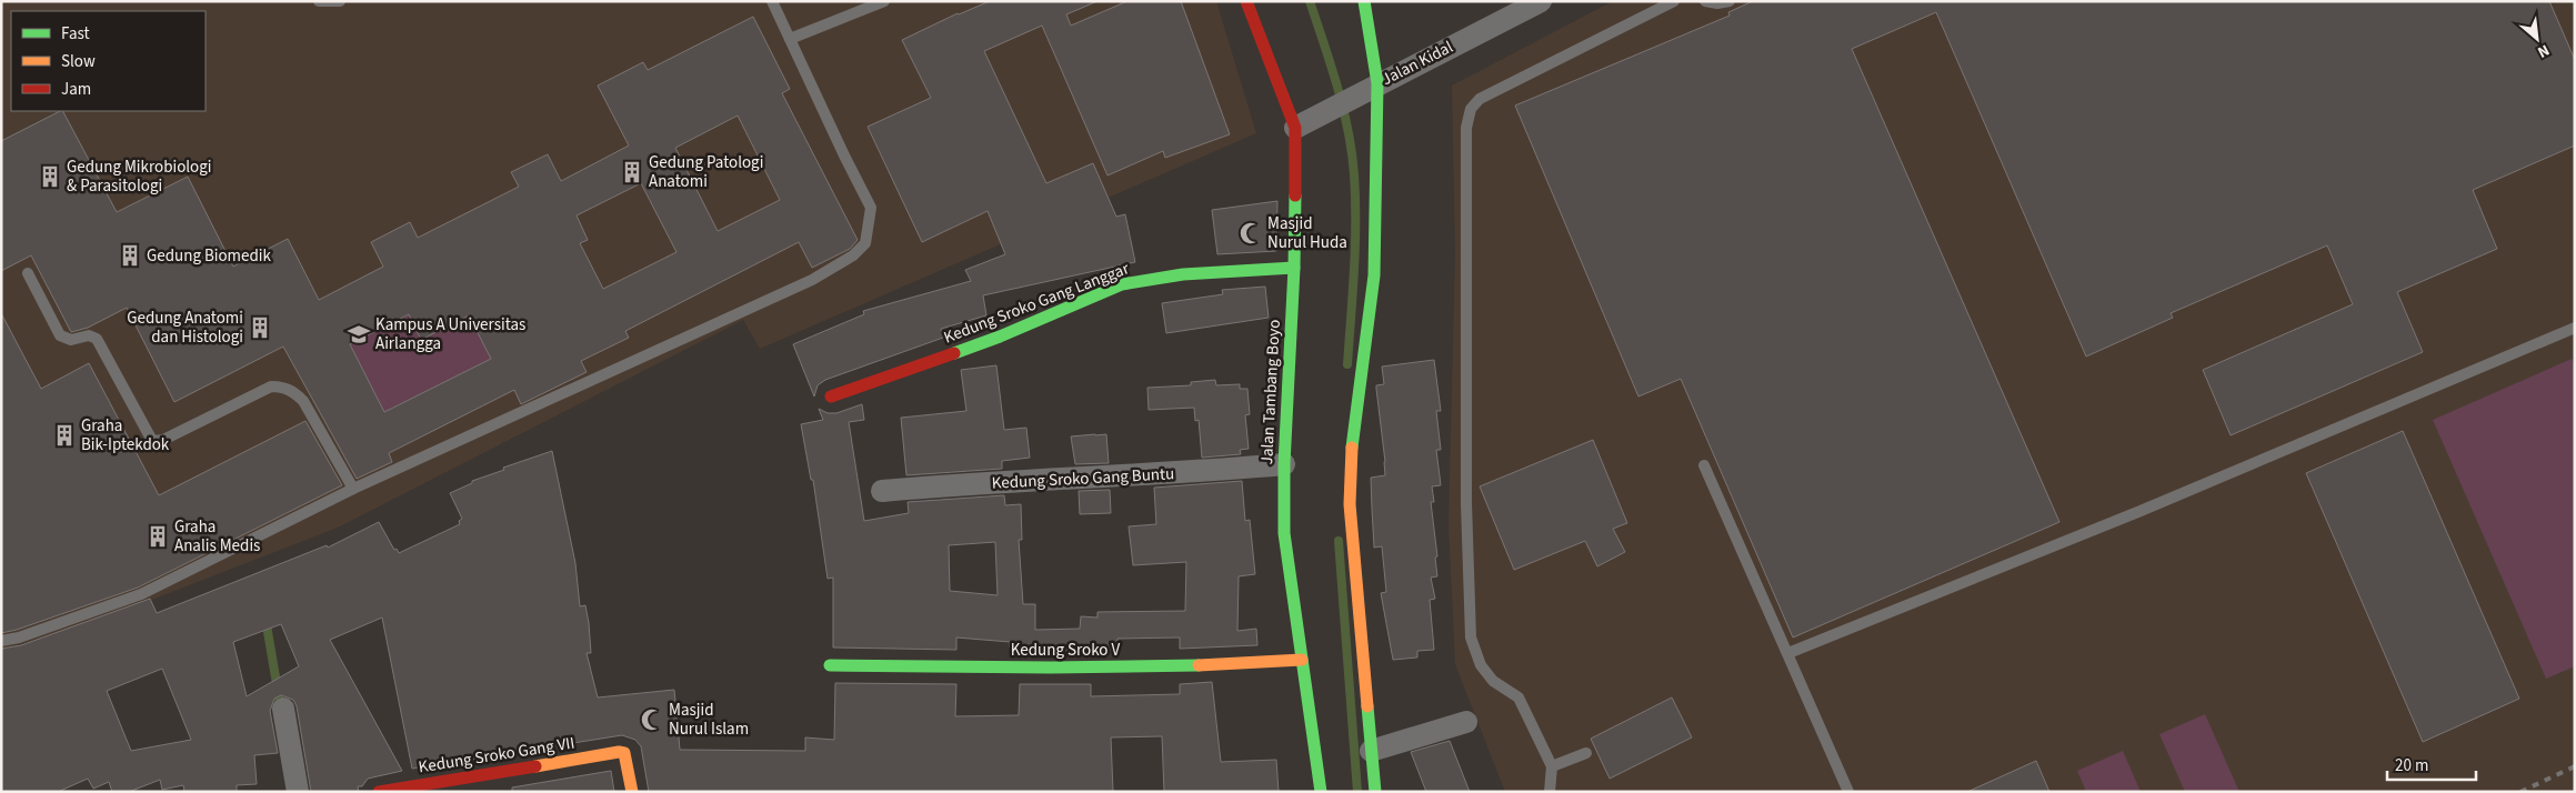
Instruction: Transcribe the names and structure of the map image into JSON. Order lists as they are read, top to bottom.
{
  "streets": {
    "street": [
      "Jalan Kidal",
      "Kedung Sroko Gang Langgar",
      "Jalan Tambang Boyo",
      "Kedung Sroko Gang Buntu",
      "Kedung Sroko V",
      "Kedung Sroko Gang VII"
    ]
  },
  "crossings": [
    ["Jalan Kidal", "Jalan Tambang Boyo"],
    ["Kedung Sroko Gang Langgar", "Jalan Tambang Boyo"],
    ["Jalan Tambang Boyo", "Kedung Sroko Gang Buntu"],
    ["Jalan Tambang Boyo", "Kedung Sroko V"]
  ],
  "places": {
    "building": [
      "Gedung Patologi Anatomi",
      "Gedung Mikrobiologi & Parasitologi",
      "Gedung Biomedik",
      "Gedung Anatomi dan Histologi",
      "Graha Bik-Iptekdok",
      "Graha Analis Medis"
    ],
    "mosque": ["Masjid Nurul Huda", "Masjid Nurul Islam"],
    "school or university": ["Kampus A Universitas Airlangga"]
  },
  "legend": ["Fast", "Slow", "Jam"],
  "scale_bar": "20 m",
  "north": "bottom right"
}
